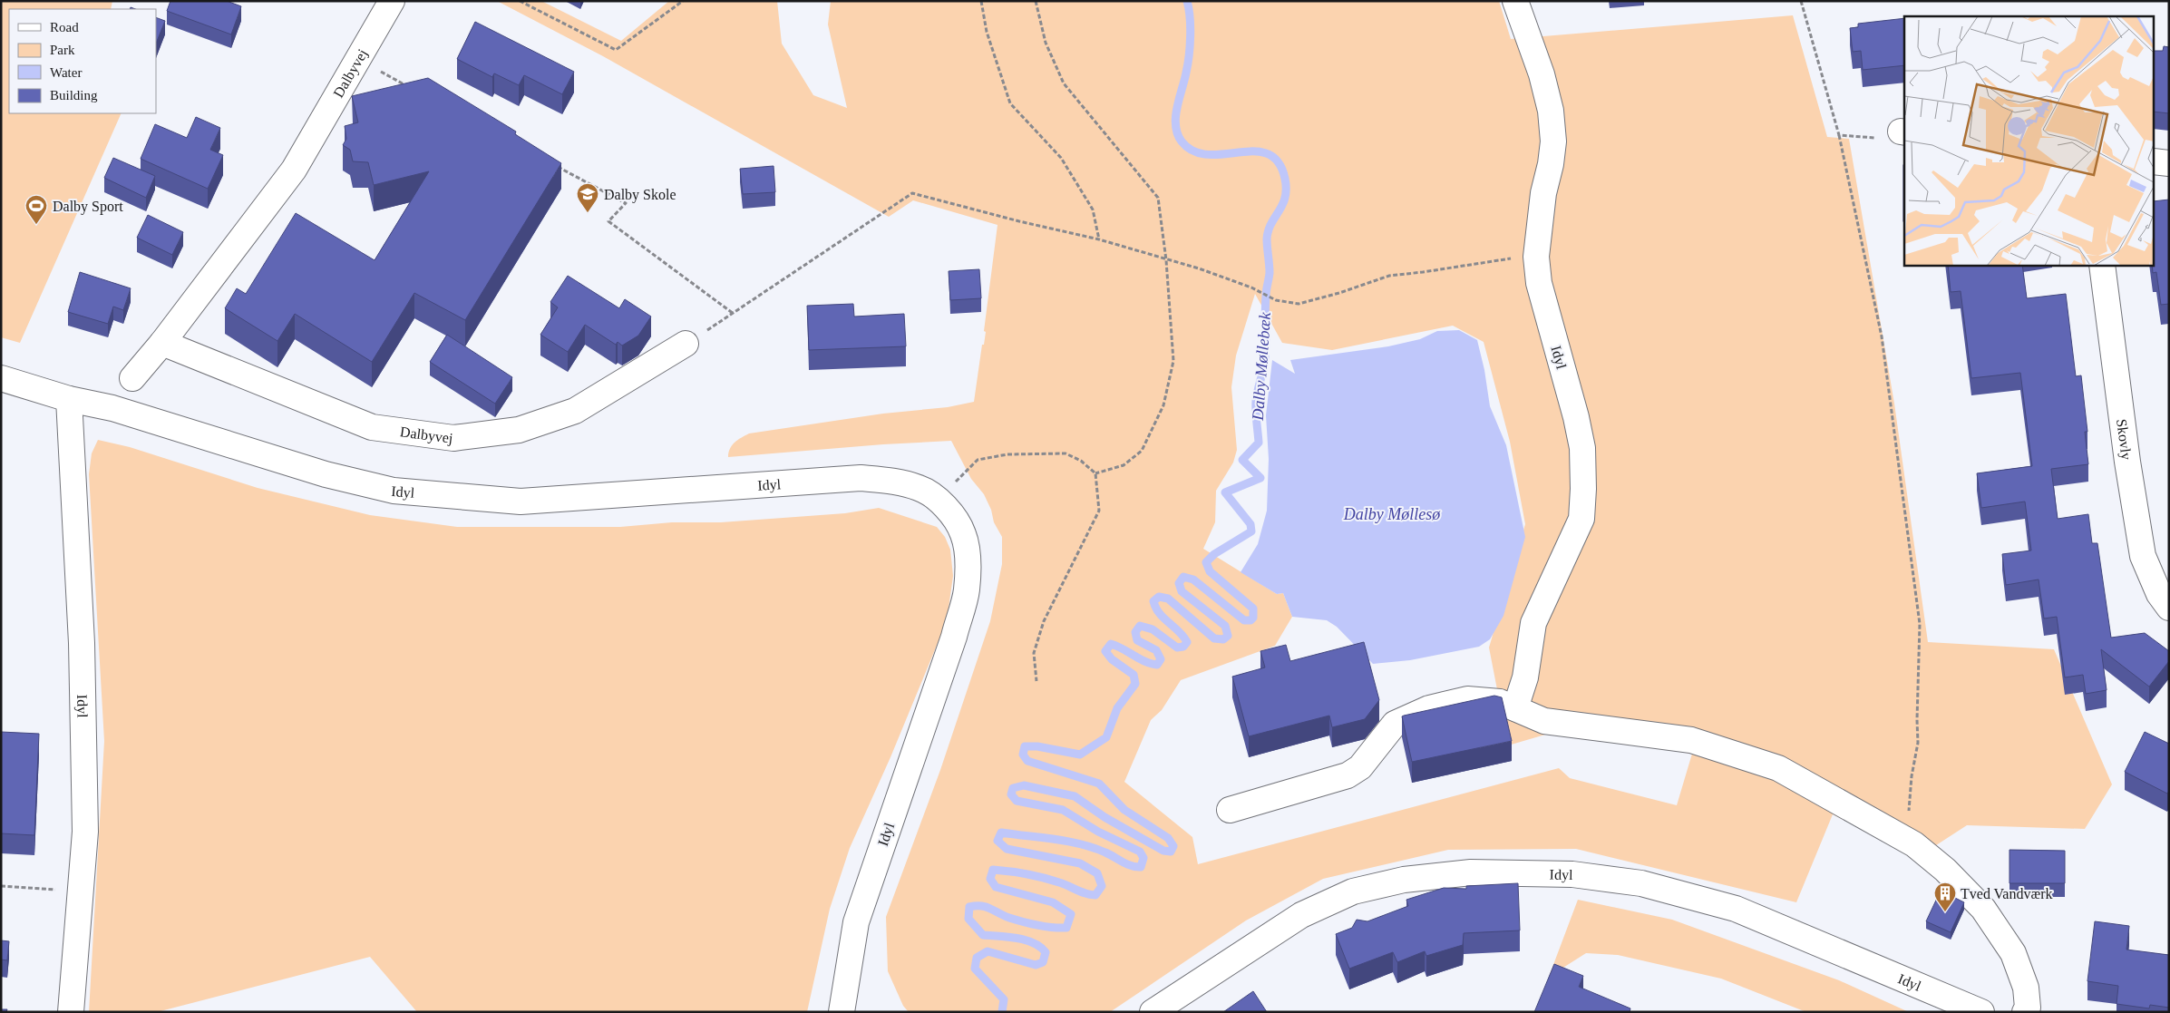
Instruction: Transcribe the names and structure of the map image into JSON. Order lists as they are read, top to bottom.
{
  "streets": {
    "street": ["Dalbyvej", "Idyl", "Skovly"]
  },
  "water": ["Dalby Møllebæk", "Dalby Møllesø"],
  "places": {
    "school or university": ["Dalby Skole"],
    "sports": ["Dalby Sport"],
    "building": ["Tved Vandværk"]
  },
  "legend": [
    "Road",
    "Park",
    "Water",
    "Building"
  ]
}
